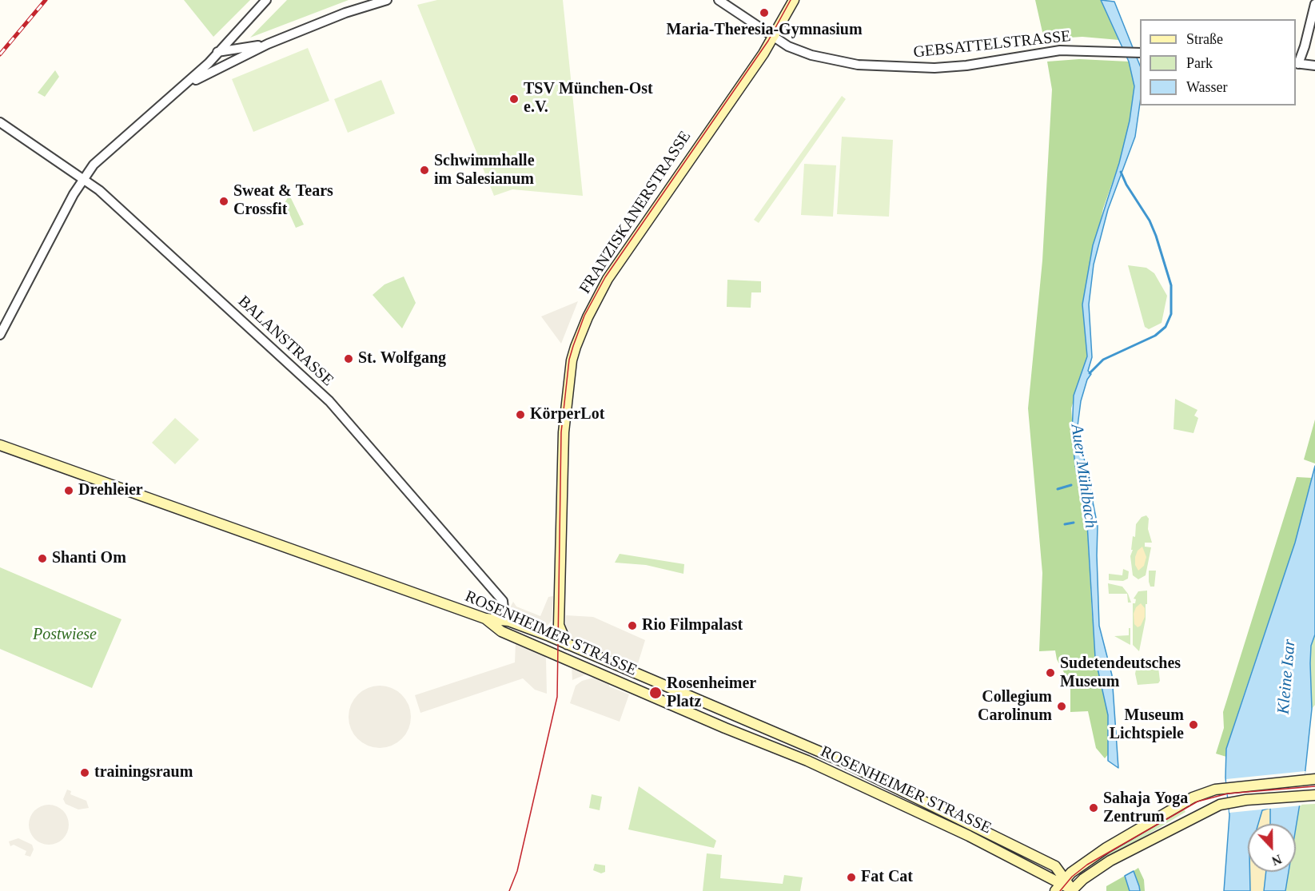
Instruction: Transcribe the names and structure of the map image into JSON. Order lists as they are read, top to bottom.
{
  "streets": {
    "main road": ["FRANZISKANERSTRASSE", "ROSENHEIMER STRASSE"],
    "street": ["GEBSATTELSTRASSE", "BALANSTRASSE"]
  },
  "crossings": [
    ["GEBSATTELSTRASSE", "FRANZISKANERSTRASSE"],
    ["FRANZISKANERSTRASSE", "ROSENHEIMER STRASSE"]
  ],
  "water": ["Auer Mühlbach", "Kleine Isar"],
  "parks": ["Postwiese"],
  "places": [
    "Maria-Theresia-Gymnasium",
    "TSV München-Ost e.V.",
    "Schwimmhalle im Salesianum",
    "Sweat & Tears Crossfit",
    "St. Wolfgang",
    "KörperLot",
    "Drehleier",
    "Shanti Om",
    "Rio Filmpalast",
    "Sudetendeutsches Museum",
    "Rosenheimer Platz",
    "Collegium Carolinum",
    "Museum Lichtspiele",
    "trainingsraum",
    "Sahaja Yoga Zentrum",
    "Fat Cat"
  ],
  "legend": ["Straße", "Park", "Wasser"],
  "north": "bottom"
}
